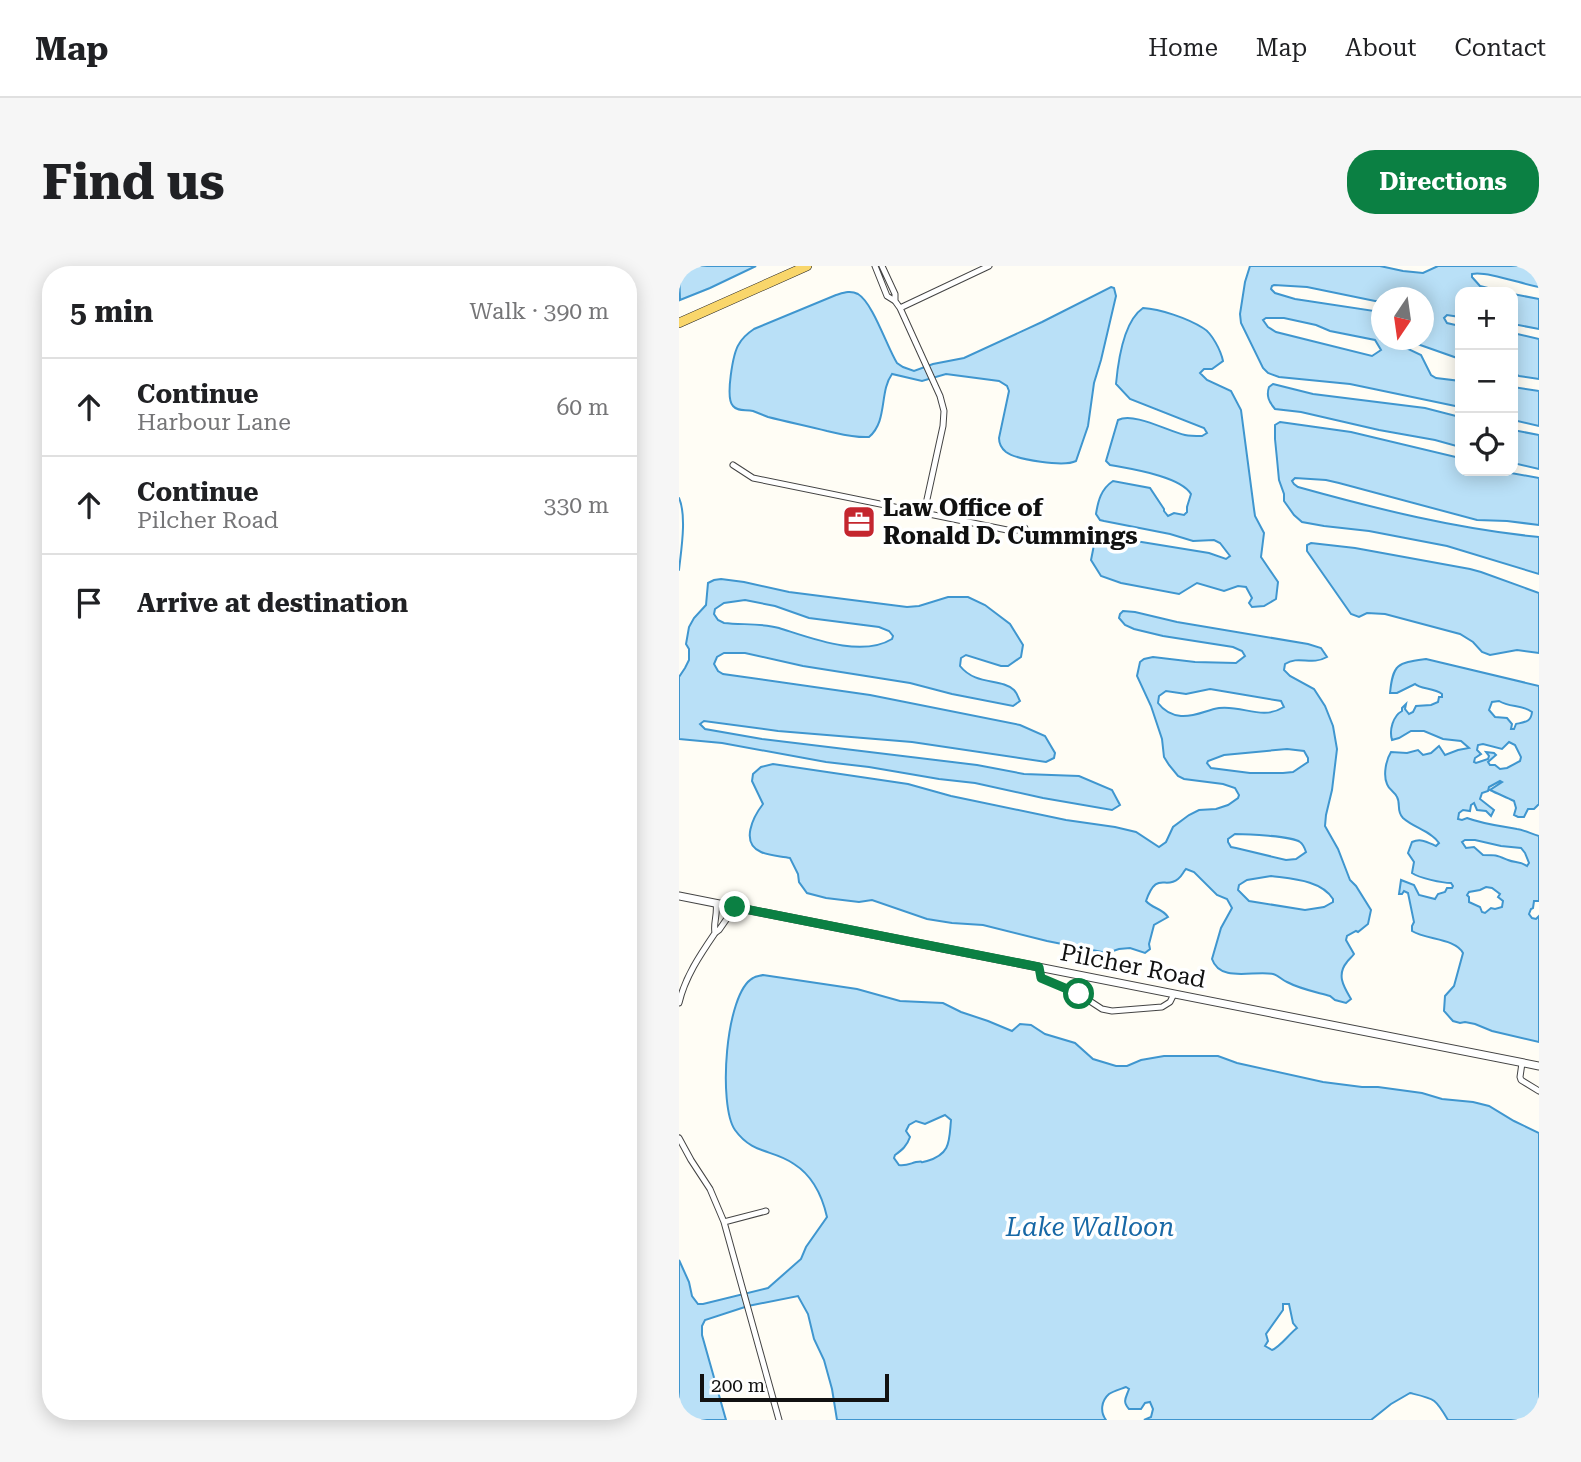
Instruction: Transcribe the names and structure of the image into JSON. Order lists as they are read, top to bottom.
{
  "streets": {
    "street": ["Pilcher Road"]
  },
  "water": ["Lake Walloon"],
  "places": {
    "office": ["Law Office of Ronald D. Cummings"]
  },
  "scale_bar": "200 m",
  "north": "bottom",
  "page": {
    "header": "Map",
    "nav": [
      "Home",
      "Map",
      "About",
      "Contact"
    ],
    "buttons": "Directions",
    "title": "Find us",
    "heading": ["5 min", "Walk · 390 m"],
    "map_buttons": ["+", "−"],
    "list": [
      ["Continue", "Harbour Lane", "60 m"],
      ["Continue", "Pilcher Road", "330 m"],
      "Arrive at destination"
    ],
    "scale": "200 m"
  }
}
